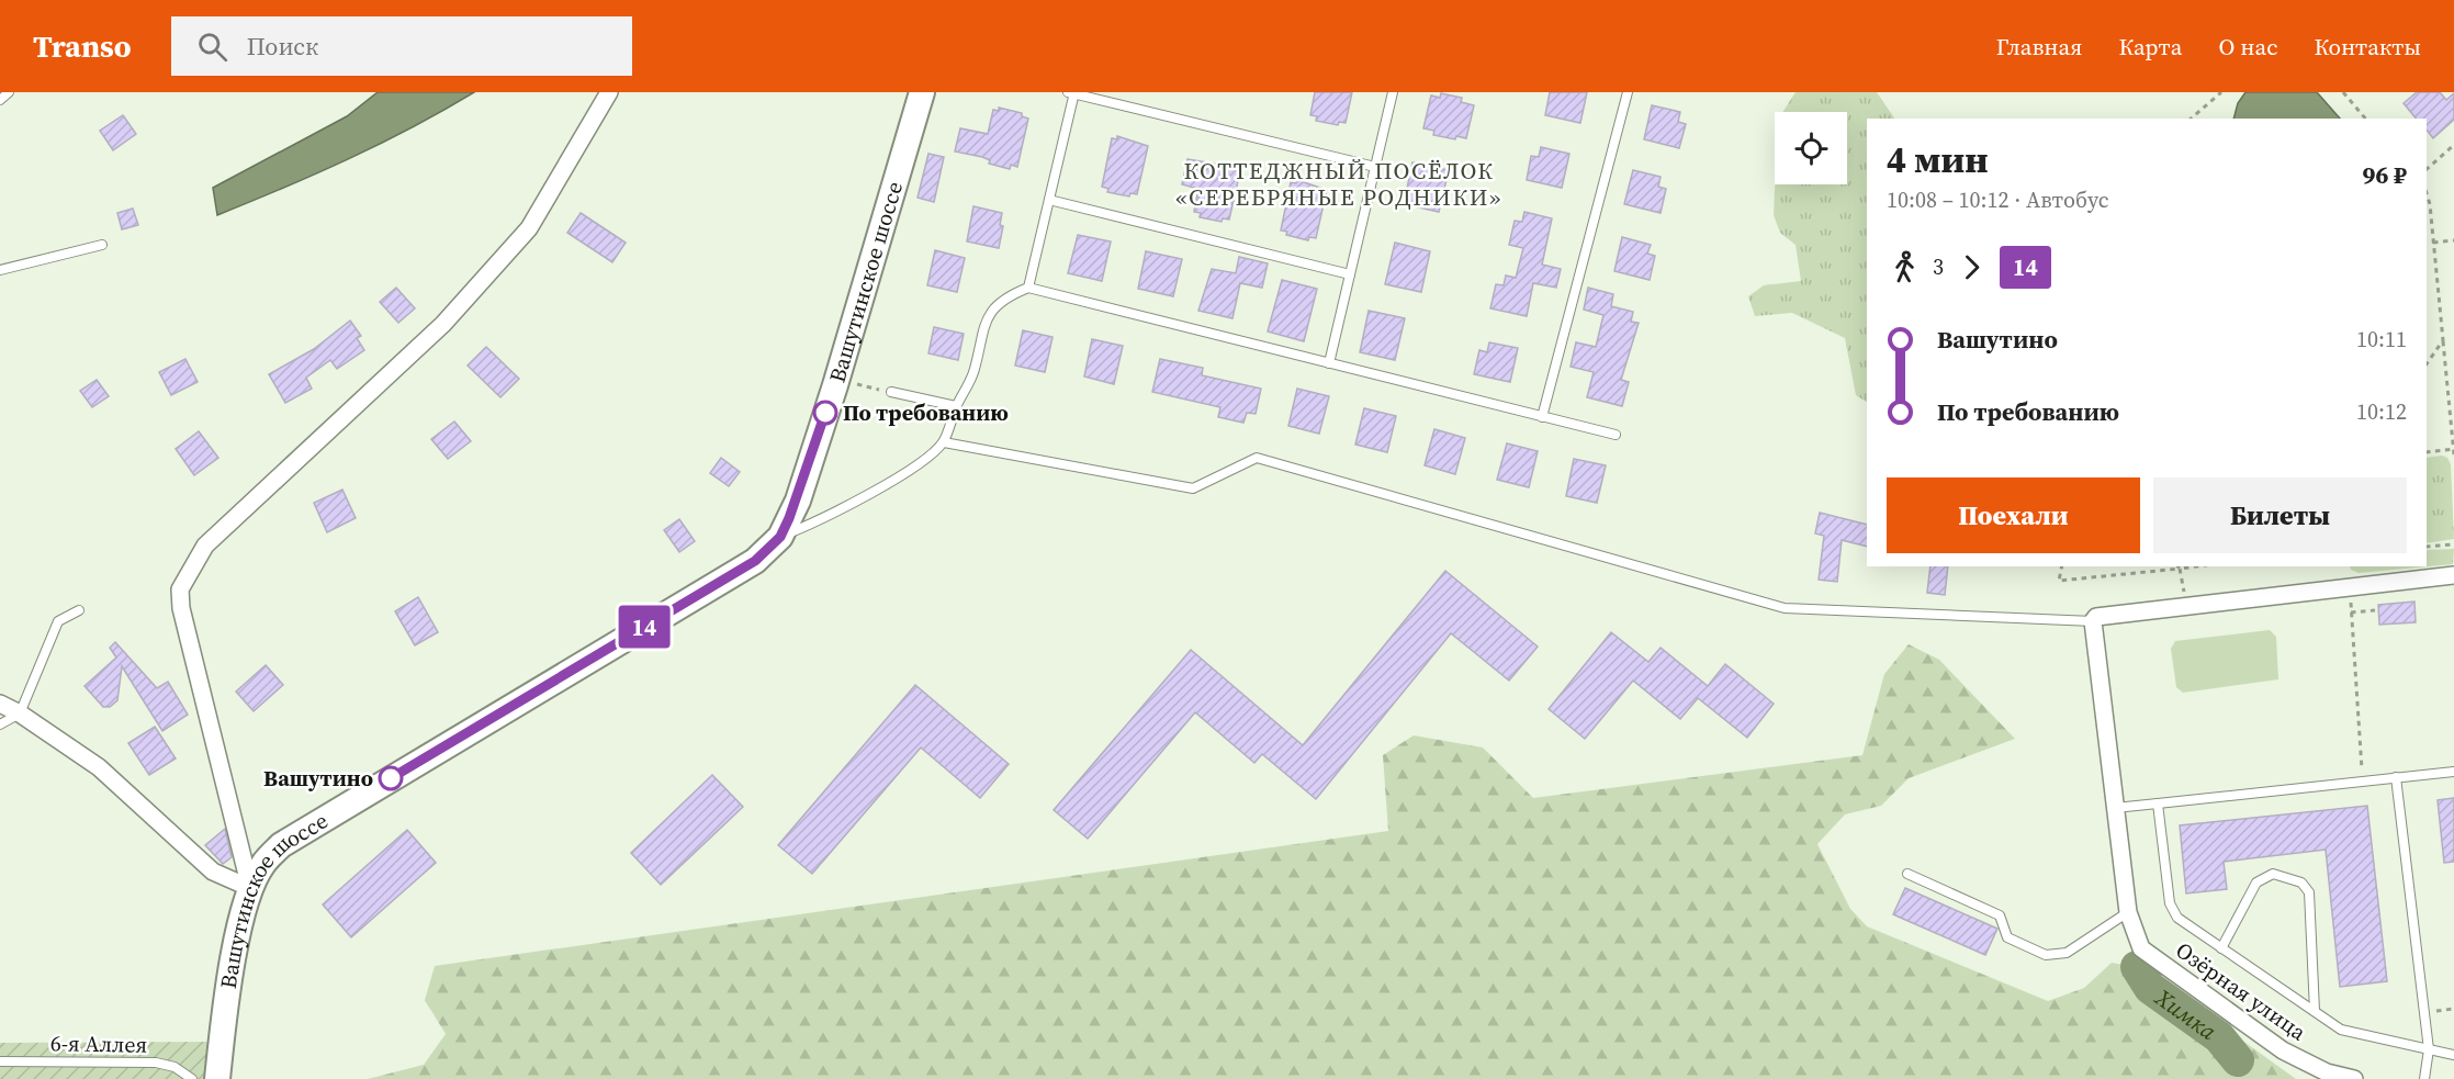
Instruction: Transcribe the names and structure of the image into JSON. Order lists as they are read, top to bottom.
{
  "streets": {
    "street": ["Вашутинское шоссе", "Озёрная улица"],
    "lane": ["6-я Аллея"]
  },
  "districts": ["КОТТЕДЖНЫЙ ПОСЁЛОК «СЕРЕБРЯНЫЕ РОДНИКИ»"],
  "water": ["Химка"],
  "places": ["По требованию", "Вашутино"],
  "lines": ["bus line 14"],
  "page": {
    "header": "Transo",
    "search": "Поиск",
    "nav": [
      "Главная",
      "Карта",
      "О нас",
      "Контакты"
    ],
    "on_map": "14",
    "heading": ["4 мин", "10:08 – 10:12 · Автобус", "96 ₽"],
    "legs": ["3", "14"],
    "list": [
      {
        "name": "Вашутино",
        "value": "10:11"
      },
      {
        "name": "По требованию",
        "value": "10:12"
      }
    ],
    "buttons": ["Поехали", "Билеты"]
  }
}
